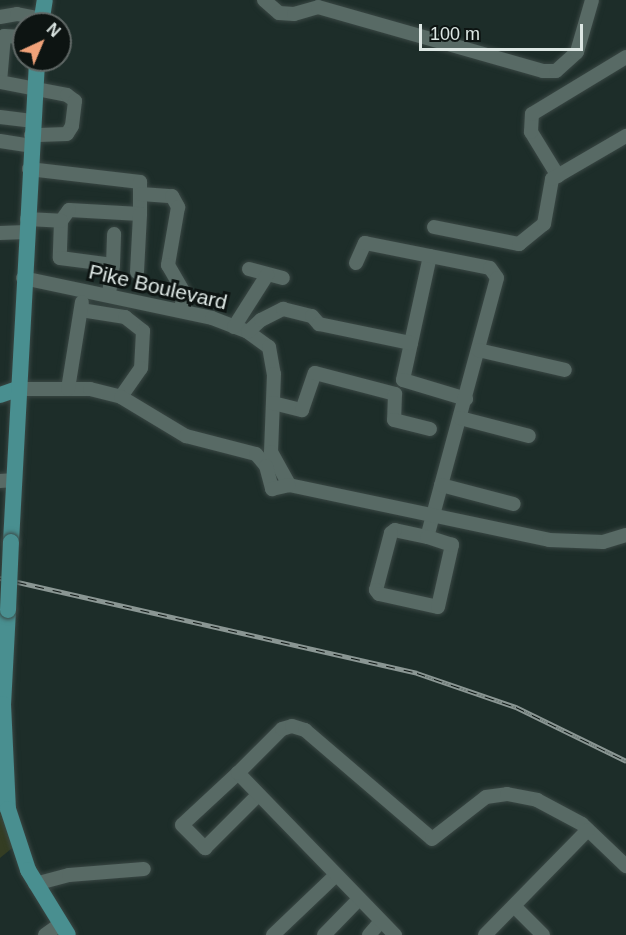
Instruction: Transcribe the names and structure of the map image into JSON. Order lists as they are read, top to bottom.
{
  "streets": {
    "street": ["Pike Boulevard"]
  },
  "scale_bar": "100 m",
  "north": "top right"
}
